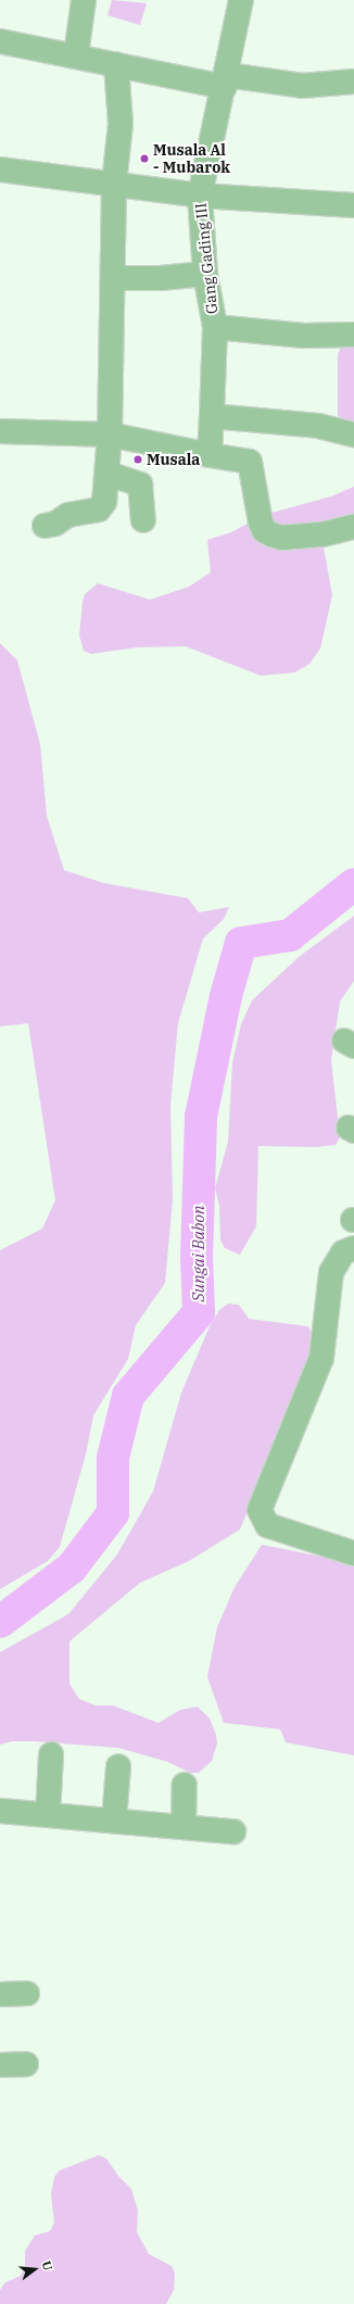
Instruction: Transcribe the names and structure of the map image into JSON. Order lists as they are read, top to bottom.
{
  "streets": {
    "street": ["Gang Gading III"]
  },
  "water": ["Sungai Babon"],
  "places": ["Musala Al - Mubarok", "Musala"],
  "north": "right"
}
